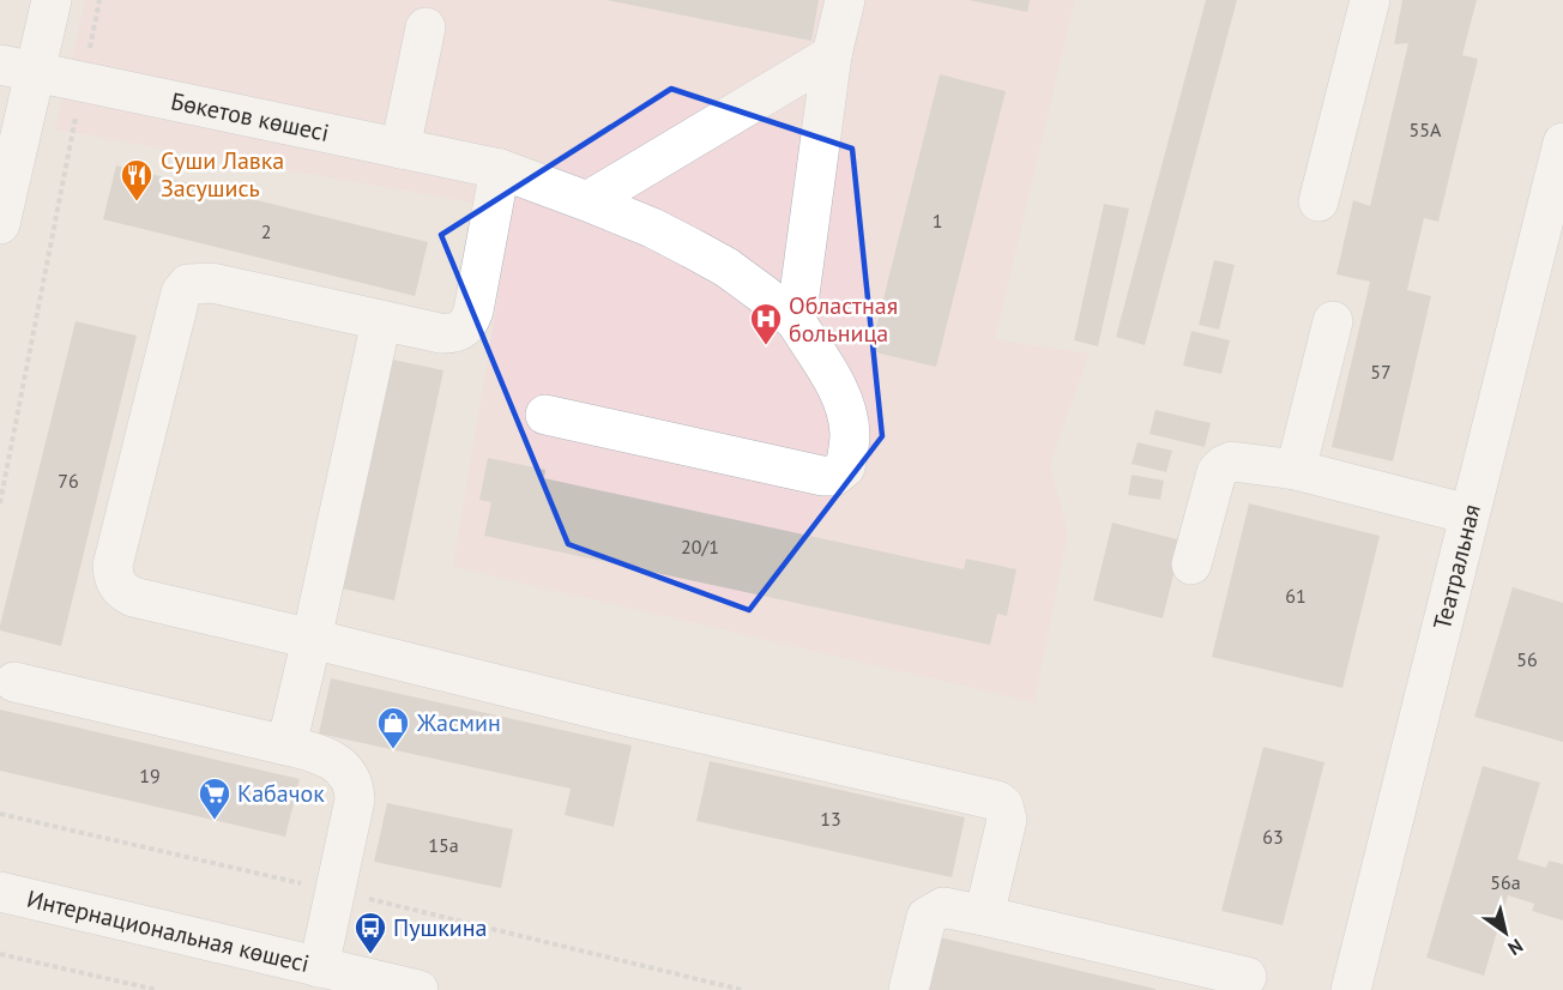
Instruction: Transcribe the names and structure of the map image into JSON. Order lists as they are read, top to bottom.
{
  "streets": {
    "street": ["Бөкетов көшесі", "Театральная", "Интернациональная көшесі"]
  },
  "places": {
    "restaurant": ["Суши Лавка Засушись"],
    "hospital": ["Областная больница"],
    "shop": ["Жасмин"],
    "supermarket": ["Кабачок"],
    "bus stop": ["Пушкина"]
  },
  "house_numbers": [
    "55А",
    "1",
    "2",
    "57",
    "76",
    "20/1",
    "61",
    "56",
    "19",
    "13",
    "63",
    "15а",
    "56а"
  ],
  "north": "bottom right"
}
